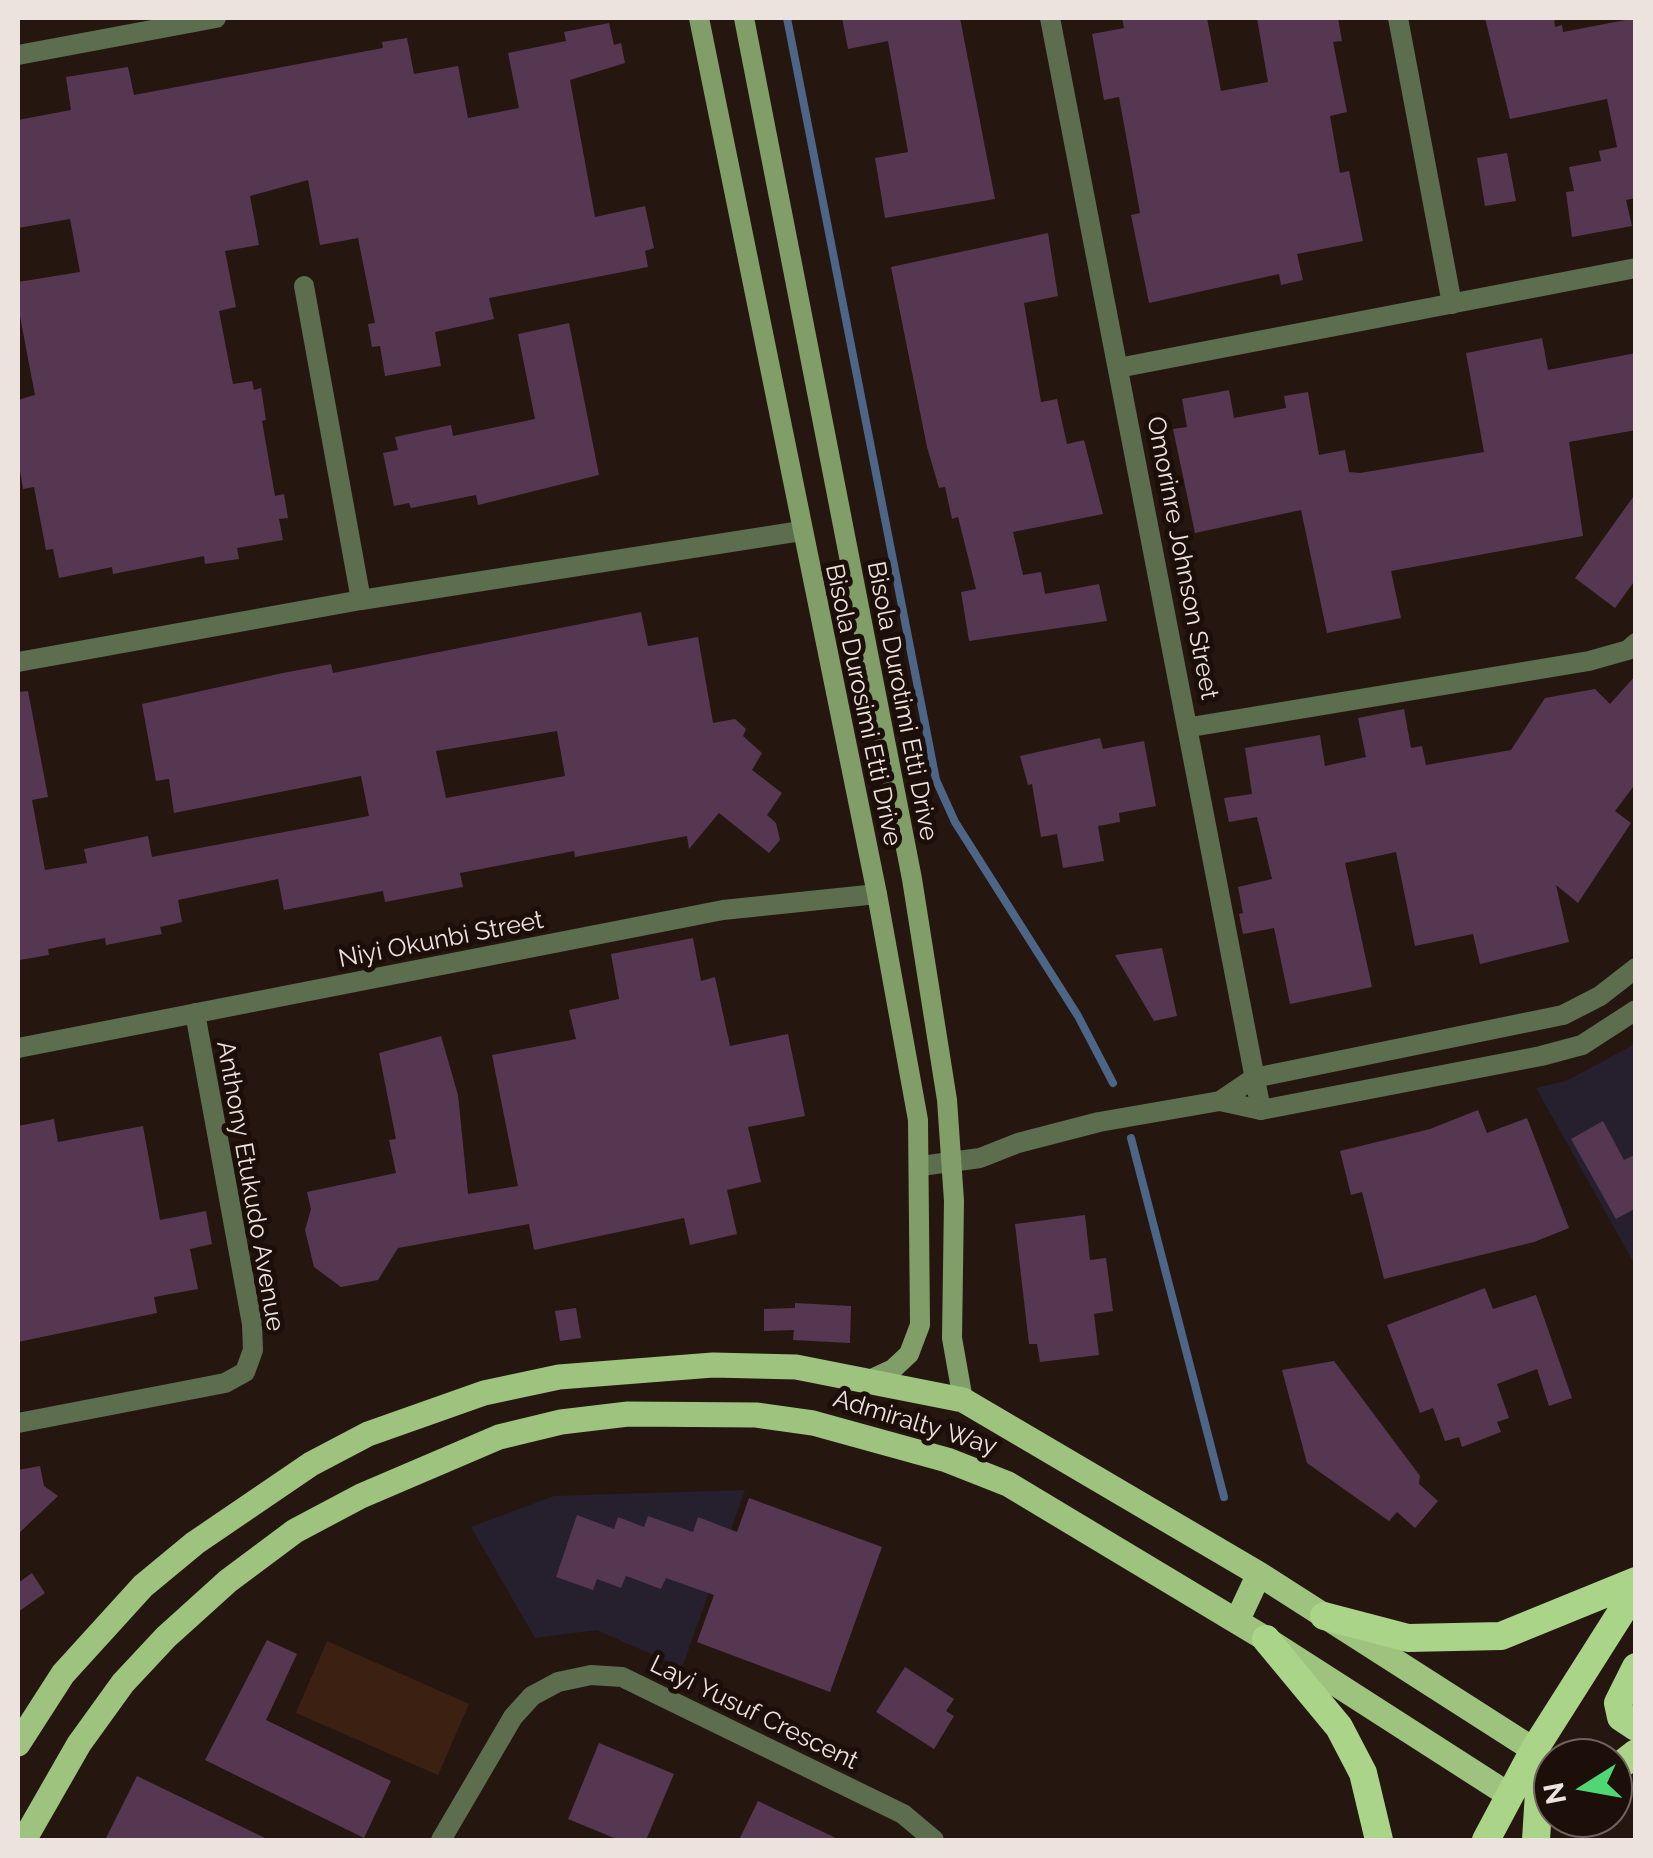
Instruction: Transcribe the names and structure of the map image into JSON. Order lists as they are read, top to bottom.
{
  "streets": {
    "main road": ["Bisola Durotimi Etti Drive", "Bisola Durosimi Etti Drive", "Admiralty Way"],
    "street": [
      "Omorinre Johnson Street",
      "Niyi Okunbi Street",
      "Anthony Etukudo Avenue",
      "Layi Yusuf Crescent"
    ]
  },
  "crossings": [
    ["Bisola Durotimi Etti Drive", "Admiralty Way"],
    ["Bisola Durosimi Etti Drive", "Niyi Okunbi Street"],
    ["Bisola Durosimi Etti Drive", "Admiralty Way"],
    ["Niyi Okunbi Street", "Anthony Etukudo Avenue"]
  ],
  "north": "left"
}
